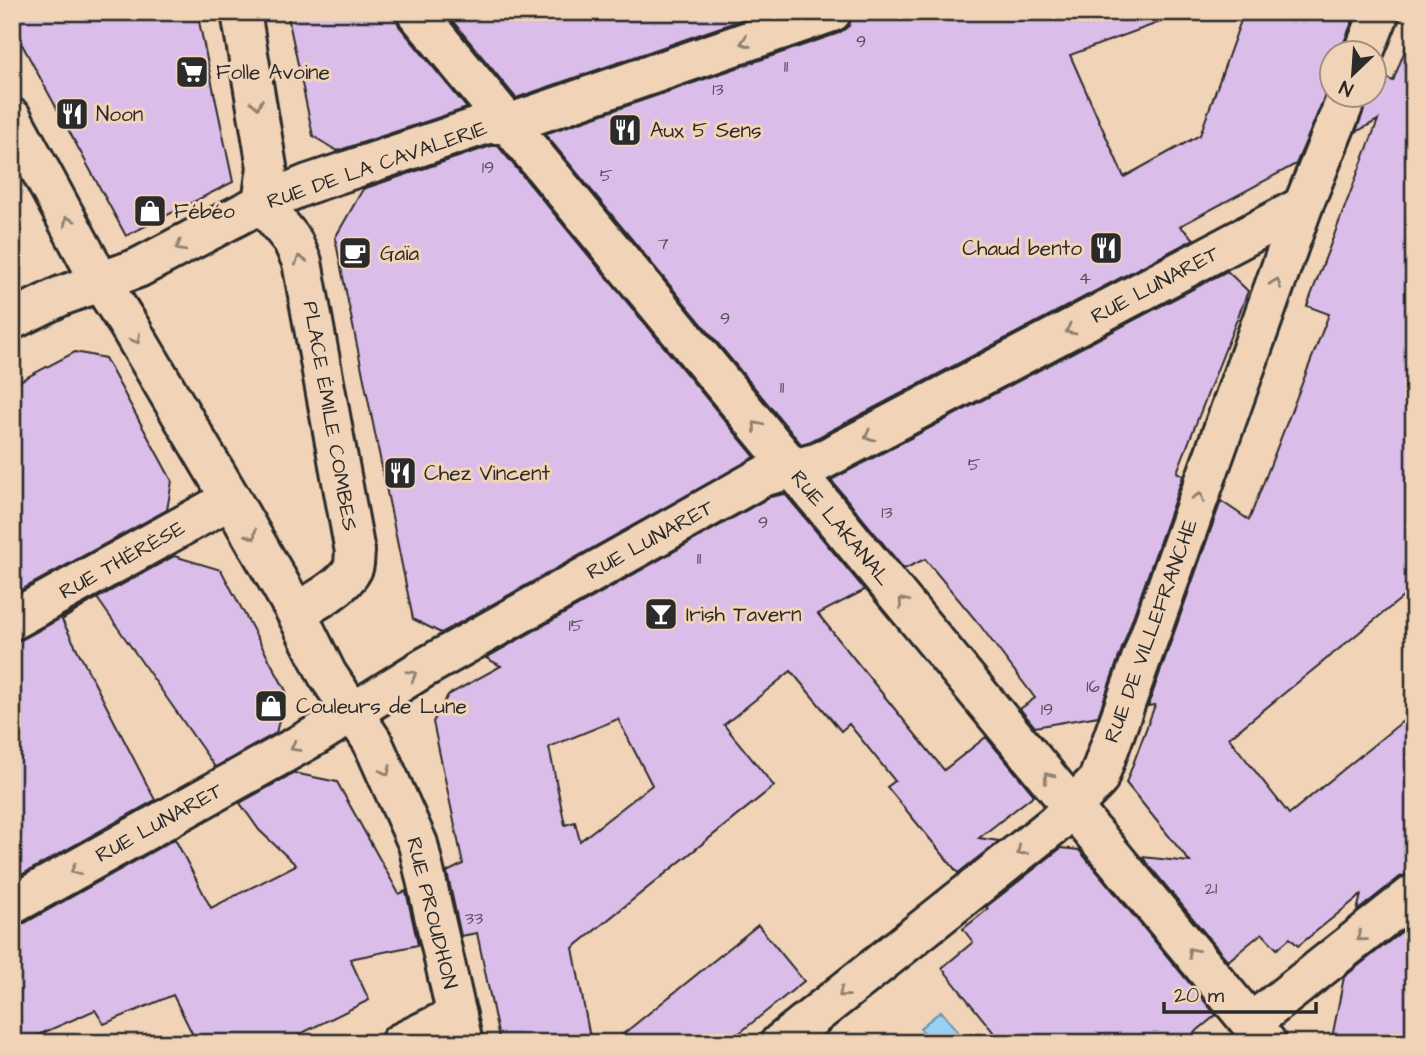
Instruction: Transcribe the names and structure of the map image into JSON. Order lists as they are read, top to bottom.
{
  "streets": {
    "street": [
      "RUE DE LA CAVALERIE",
      "RUE LUNARET",
      "PLACE ÉMILE COMBES",
      "RUE LAKANAL",
      "RUE THÉRÈSE",
      "RUE DE VILLEFRANCHE",
      "RUE PROUDHON"
    ]
  },
  "crossings": [
    ["RUE DE LA CAVALERIE", "PLACE ÉMILE COMBES"],
    ["RUE DE LA CAVALERIE", "RUE LAKANAL"],
    ["RUE LUNARET", "RUE LAKANAL"],
    ["RUE LUNARET", "RUE DE VILLEFRANCHE"],
    ["RUE LUNARET", "RUE PROUDHON"],
    ["RUE LAKANAL", "RUE DE VILLEFRANCHE"]
  ],
  "one_way": [
    "RUE DE LA CAVALERIE",
    "PLACE ÉMILE COMBES",
    "RUE LAKANAL",
    "RUE PROUDHON"
  ],
  "places": {
    "supermarket": ["Folle Avoine"],
    "restaurant": [
      "Noon",
      "Aux 5 Sens",
      "Chaud bento",
      "Chez Vincent"
    ],
    "shop": ["Fébéo", "Couleurs de Lune"],
    "cafe": ["Gaïa"],
    "bar": ["Irish Tavern"]
  },
  "house_numbers": [
    "9",
    "11",
    "13",
    "19",
    "5",
    "7",
    "4",
    "9",
    "11",
    "5",
    "13",
    "9",
    "11",
    "15",
    "16",
    "19",
    "21",
    "33"
  ],
  "scale_bar": "20 m",
  "north": "bottom left"
}
